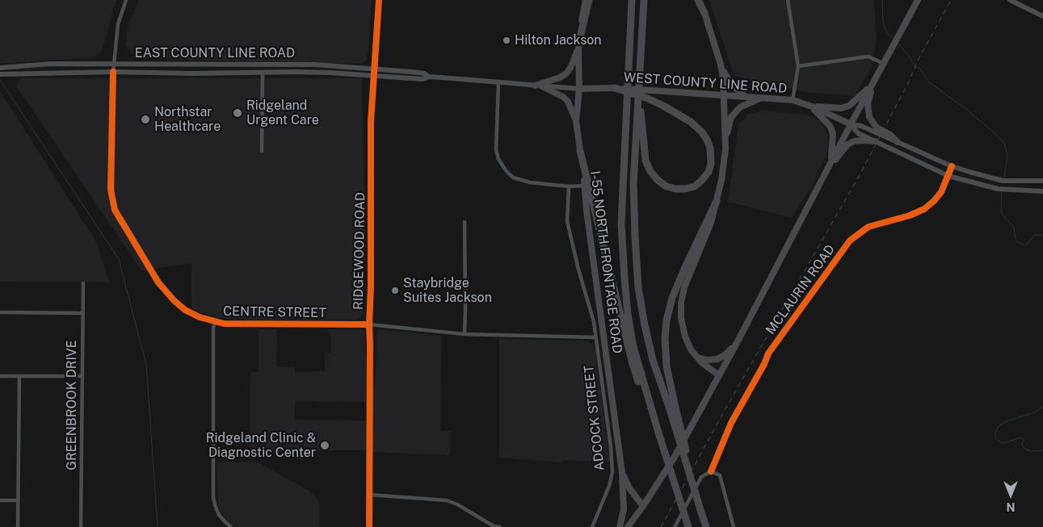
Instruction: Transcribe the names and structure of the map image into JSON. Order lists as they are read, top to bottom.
{
  "streets": {
    "main road": [
      "EAST COUNTY LINE ROAD",
      "WEST COUNTY LINE ROAD",
      "RIDGEWOOD ROAD",
      "I-55 NORTH FRONTAGE ROAD",
      "MCLAURIN ROAD"
    ],
    "street": ["CENTRE STREET", "GREENBROOK DRIVE", "ADCOCK STREET"]
  },
  "crossings": [
    ["EAST COUNTY LINE ROAD", "WEST COUNTY LINE ROAD"],
    ["EAST COUNTY LINE ROAD", "RIDGEWOOD ROAD"],
    ["EAST COUNTY LINE ROAD", "I-55 NORTH FRONTAGE ROAD"],
    ["EAST COUNTY LINE ROAD", "CENTRE STREET"],
    ["WEST COUNTY LINE ROAD", "MCLAURIN ROAD"],
    ["RIDGEWOOD ROAD", "CENTRE STREET"],
    ["CENTRE STREET", "ADCOCK STREET"]
  ],
  "places": [
    "Hilton Jackson",
    "Ridgeland Urgent Care",
    "Northstar Healthcare",
    "Staybridge Suites Jackson",
    "Ridgeland Clinic & Diagnostic Center"
  ],
  "north": "bottom"
}
